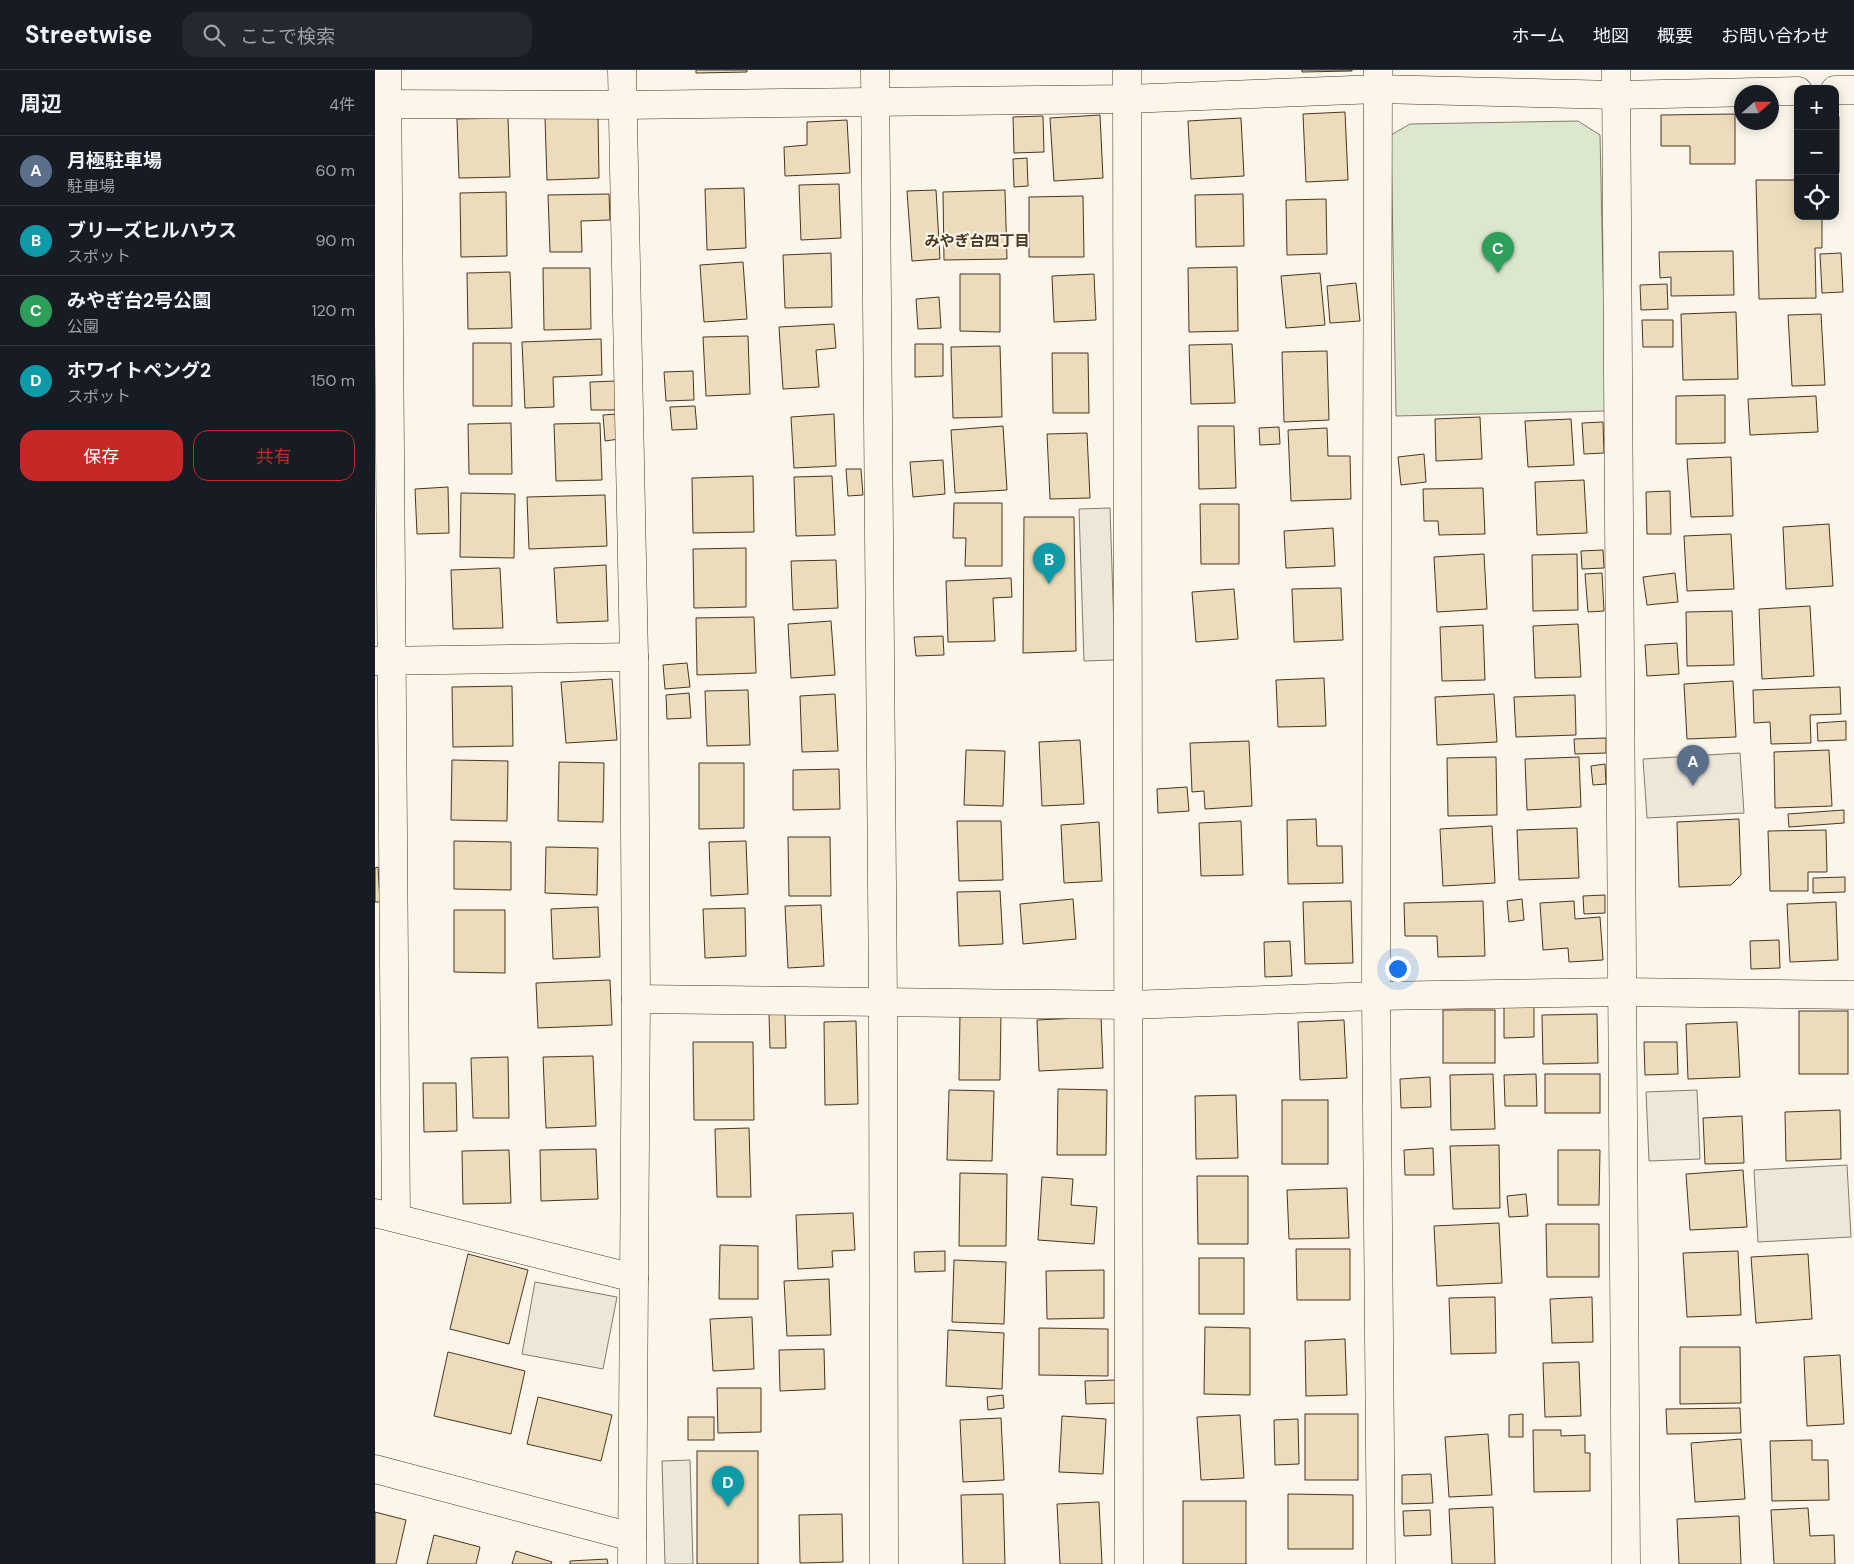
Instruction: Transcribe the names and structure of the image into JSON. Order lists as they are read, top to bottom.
{
  "districts": ["みやぎ台四丁目"],
  "north": "right",
  "page": {
    "header": "Streetwise",
    "search": "ここで検索",
    "nav": [
      "ホーム",
      "地図",
      "概要",
      "お問い合わせ"
    ],
    "heading": ["周辺", "4件"],
    "map_buttons": ["+", "−"],
    "list": [
      {
        "mark": "A",
        "name": "月極駐車場",
        "note": "駐車場",
        "value": "60 m"
      },
      {
        "mark": "B",
        "name": "ブリーズヒルハウス",
        "note": "スポット",
        "value": "90 m"
      },
      {
        "mark": "C",
        "name": "みやぎ台2号公園",
        "note": "公園",
        "value": "120 m"
      },
      {
        "mark": "D",
        "name": "ホワイトペング2",
        "note": "スポット",
        "value": "150 m"
      }
    ],
    "pins": [
      "C",
      "B",
      "A",
      "D"
    ],
    "buttons": ["保存", "共有"]
  }
}
